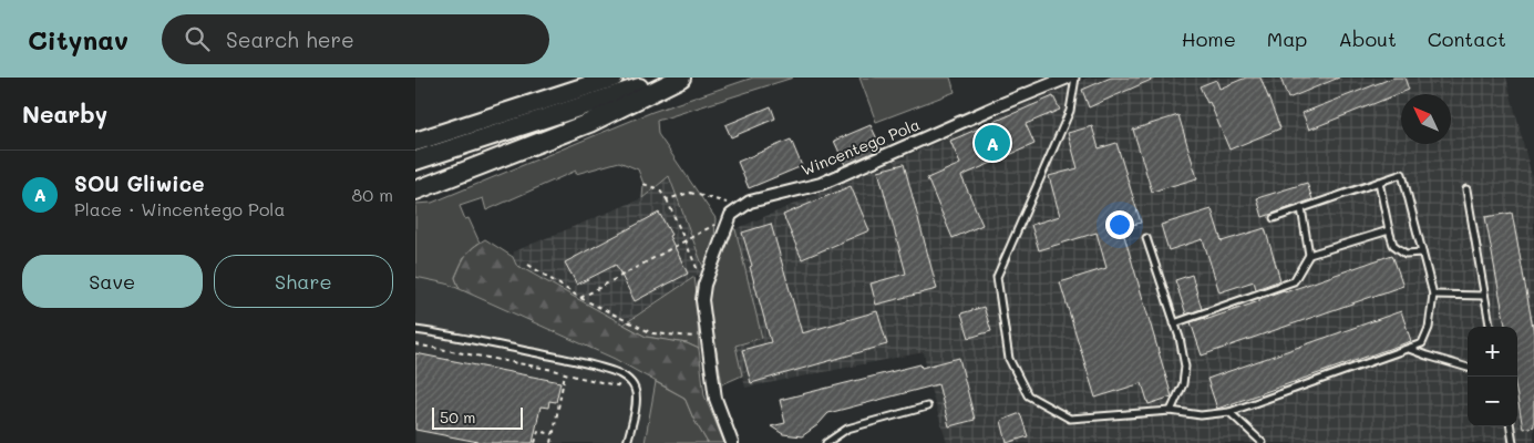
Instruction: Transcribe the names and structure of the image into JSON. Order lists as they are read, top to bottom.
{
  "streets": {
    "street": ["Wincentego Pola"]
  },
  "scale_bar": "50 m",
  "north": "top left",
  "page": {
    "header": "Citynav",
    "search": "Search here",
    "nav": [
      "Home",
      "Map",
      "About",
      "Contact"
    ],
    "heading": "Nearby",
    "pins": "A",
    "list": [
      {
        "mark": "A",
        "name": "SOU Gliwice",
        "note": "Place · Wincentego Pola",
        "value": "80 m"
      }
    ],
    "buttons": ["Save", "Share"],
    "map_buttons": ["+", "−"],
    "scale": "50 m"
  }
}
